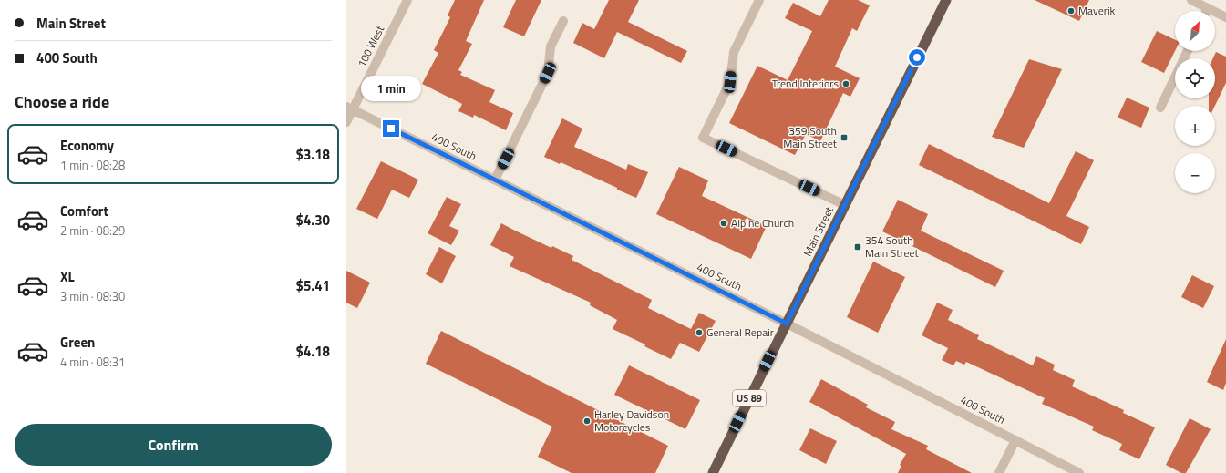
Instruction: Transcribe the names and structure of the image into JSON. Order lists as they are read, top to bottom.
{
  "streets": {
    "highway": ["Main Street", "US 89"],
    "street": ["100 West", "400 South"]
  },
  "crossings": [
    ["100 West", "400 South"],
    ["400 South", "Main Street"]
  ],
  "places": {
    "other": [
      "Maverik",
      "Trend Interiors",
      "Alpine Church",
      "General Repair",
      "Harley Davidson Motorcycles"
    ],
    "transit": ["359 South Main Street", "354 South Main Street"]
  },
  "north": "top right",
  "page": {
    "banner": ["Main Street", "400 South"],
    "map_buttons": ["+", "−"],
    "bubble": "1 min",
    "heading": "Choose a ride",
    "list": [
      {
        "name": "Economy",
        "note": "1 min · 08:28",
        "value": "$3.18"
      },
      {
        "name": "Comfort",
        "note": "2 min · 08:29",
        "value": "$4.30"
      },
      {
        "name": "XL",
        "note": "3 min · 08:30",
        "value": "$5.41"
      },
      {
        "name": "Green",
        "note": "4 min · 08:31",
        "value": "$4.18"
      }
    ],
    "buttons": "Confirm"
  }
}
